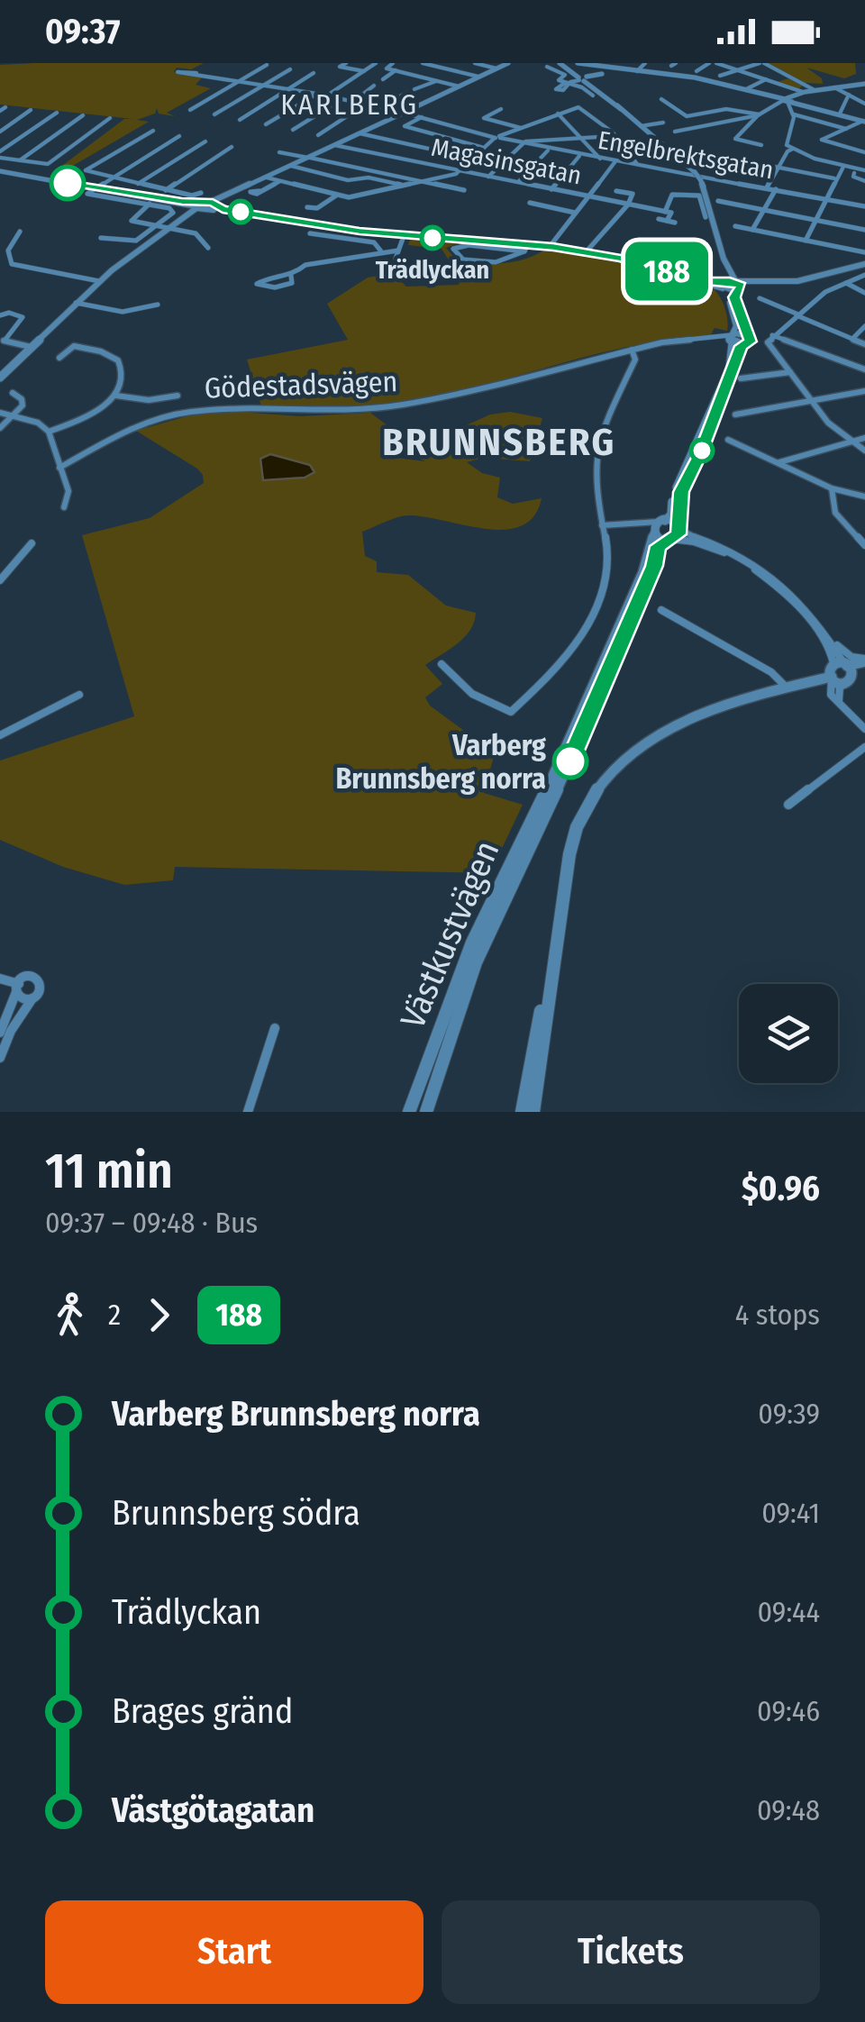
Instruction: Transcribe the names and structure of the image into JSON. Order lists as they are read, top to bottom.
{
  "streets": {
    "street": [
      "Engelbrektsgatan",
      "Magasinsgatan",
      "Gödestadsvägen",
      "Västkustvägen"
    ]
  },
  "crossings": [
    ["Gödestadsvägen", "Västkustvägen"]
  ],
  "districts": ["KARLBERG", "BRUNNSBERG"],
  "places": ["Trädlyckan", "Varberg Brunnsberg norra"],
  "lines": ["bus line 188"],
  "page": {
    "status": "09:37",
    "on_map": "188",
    "heading": ["11 min", "09:37 – 09:48 · Bus", "$0.96"],
    "legs": ["2", "188", "4 stops"],
    "list": [
      {
        "name": "Varberg Brunnsberg norra",
        "value": "09:39"
      },
      {
        "name": "Brunnsberg södra",
        "value": "09:41"
      },
      {
        "name": "Trädlyckan",
        "value": "09:44"
      },
      {
        "name": "Brages gränd",
        "value": "09:46"
      },
      {
        "name": "Västgötagatan",
        "value": "09:48"
      }
    ],
    "buttons": ["Start", "Tickets"]
  }
}
